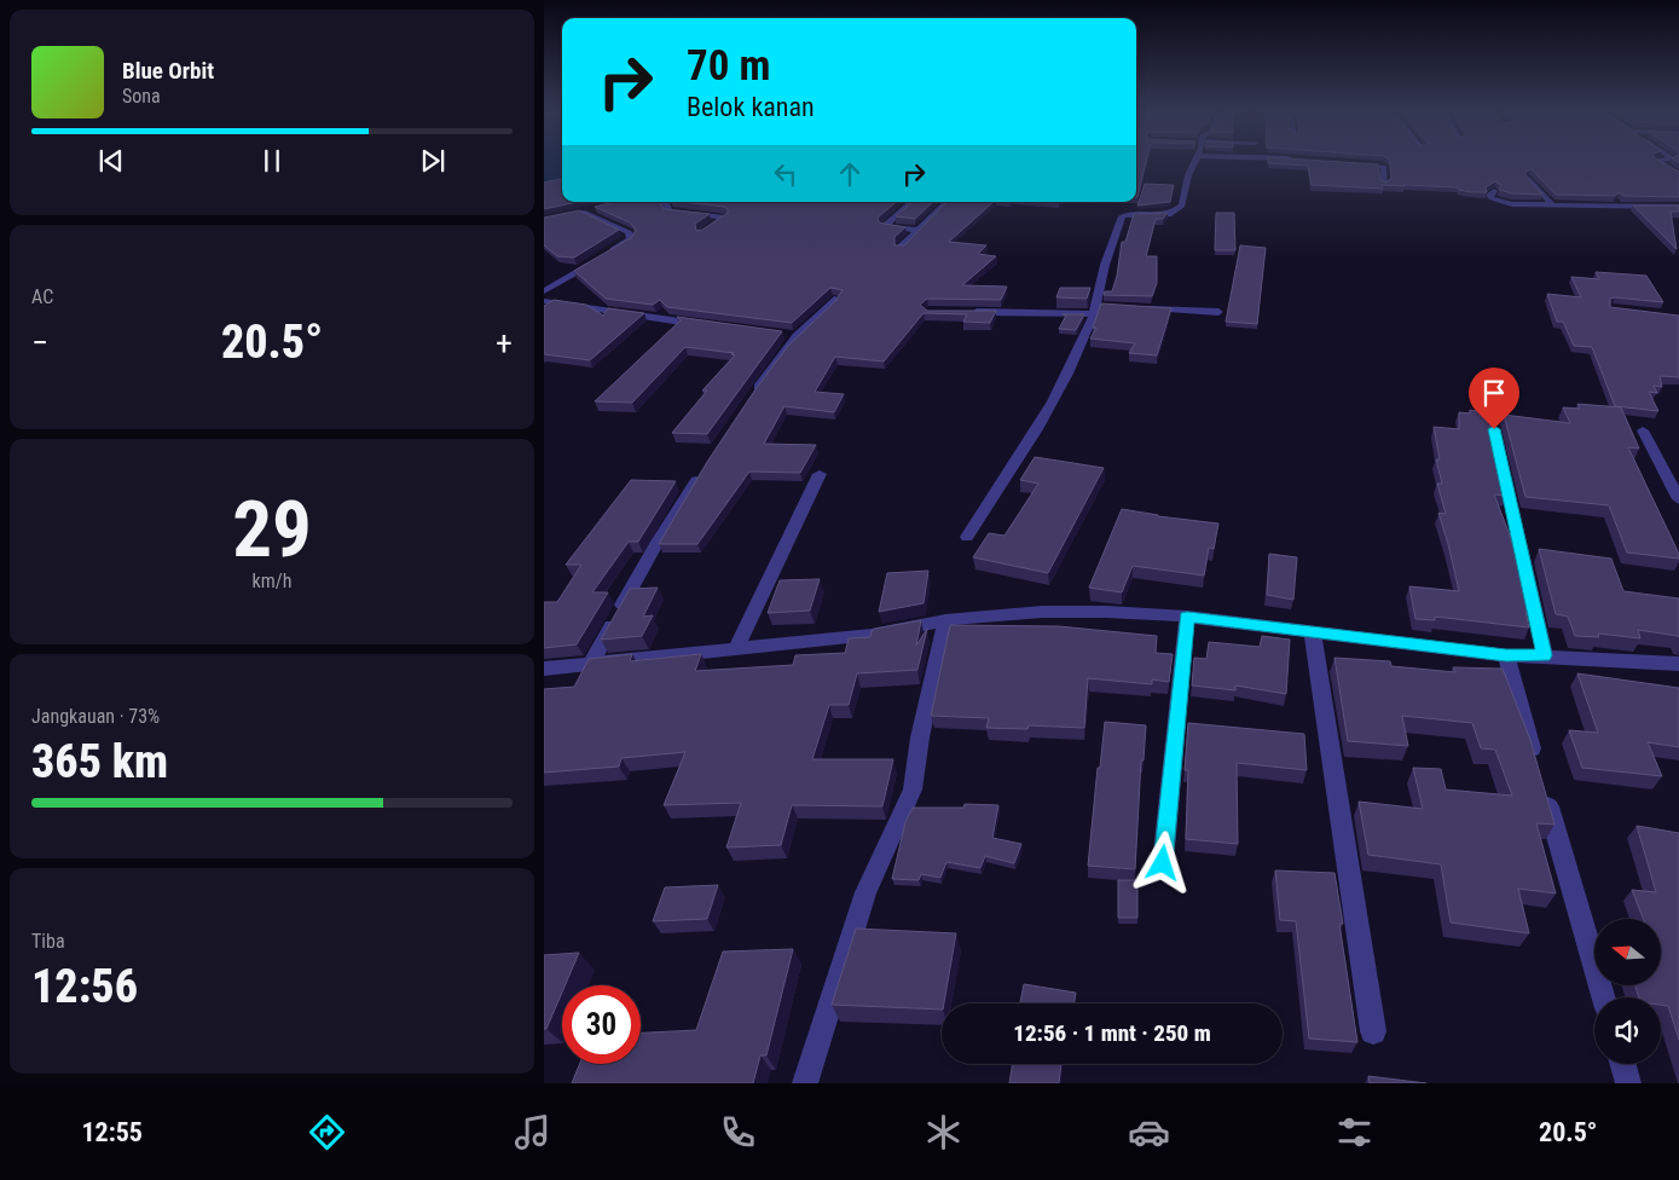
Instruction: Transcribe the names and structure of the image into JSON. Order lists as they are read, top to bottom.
{
  "north": "left",
  "page": {
    "turn": ["70 m", "Belok kanan"],
    "song": ["Blue Orbit", "Sona"],
    "tile": [
      "AC",
      ["29", "km/h"],
      ["Jangkauan · 73%", "365 km"],
      ["Tiba", "12:56"]
    ],
    "heat": ["−", "20.5°", "+"],
    "limit": "30",
    "trip": "12:56 · 1 mnt · 250 m",
    "tabs": ["12:55", "20.5°"]
  }
}
